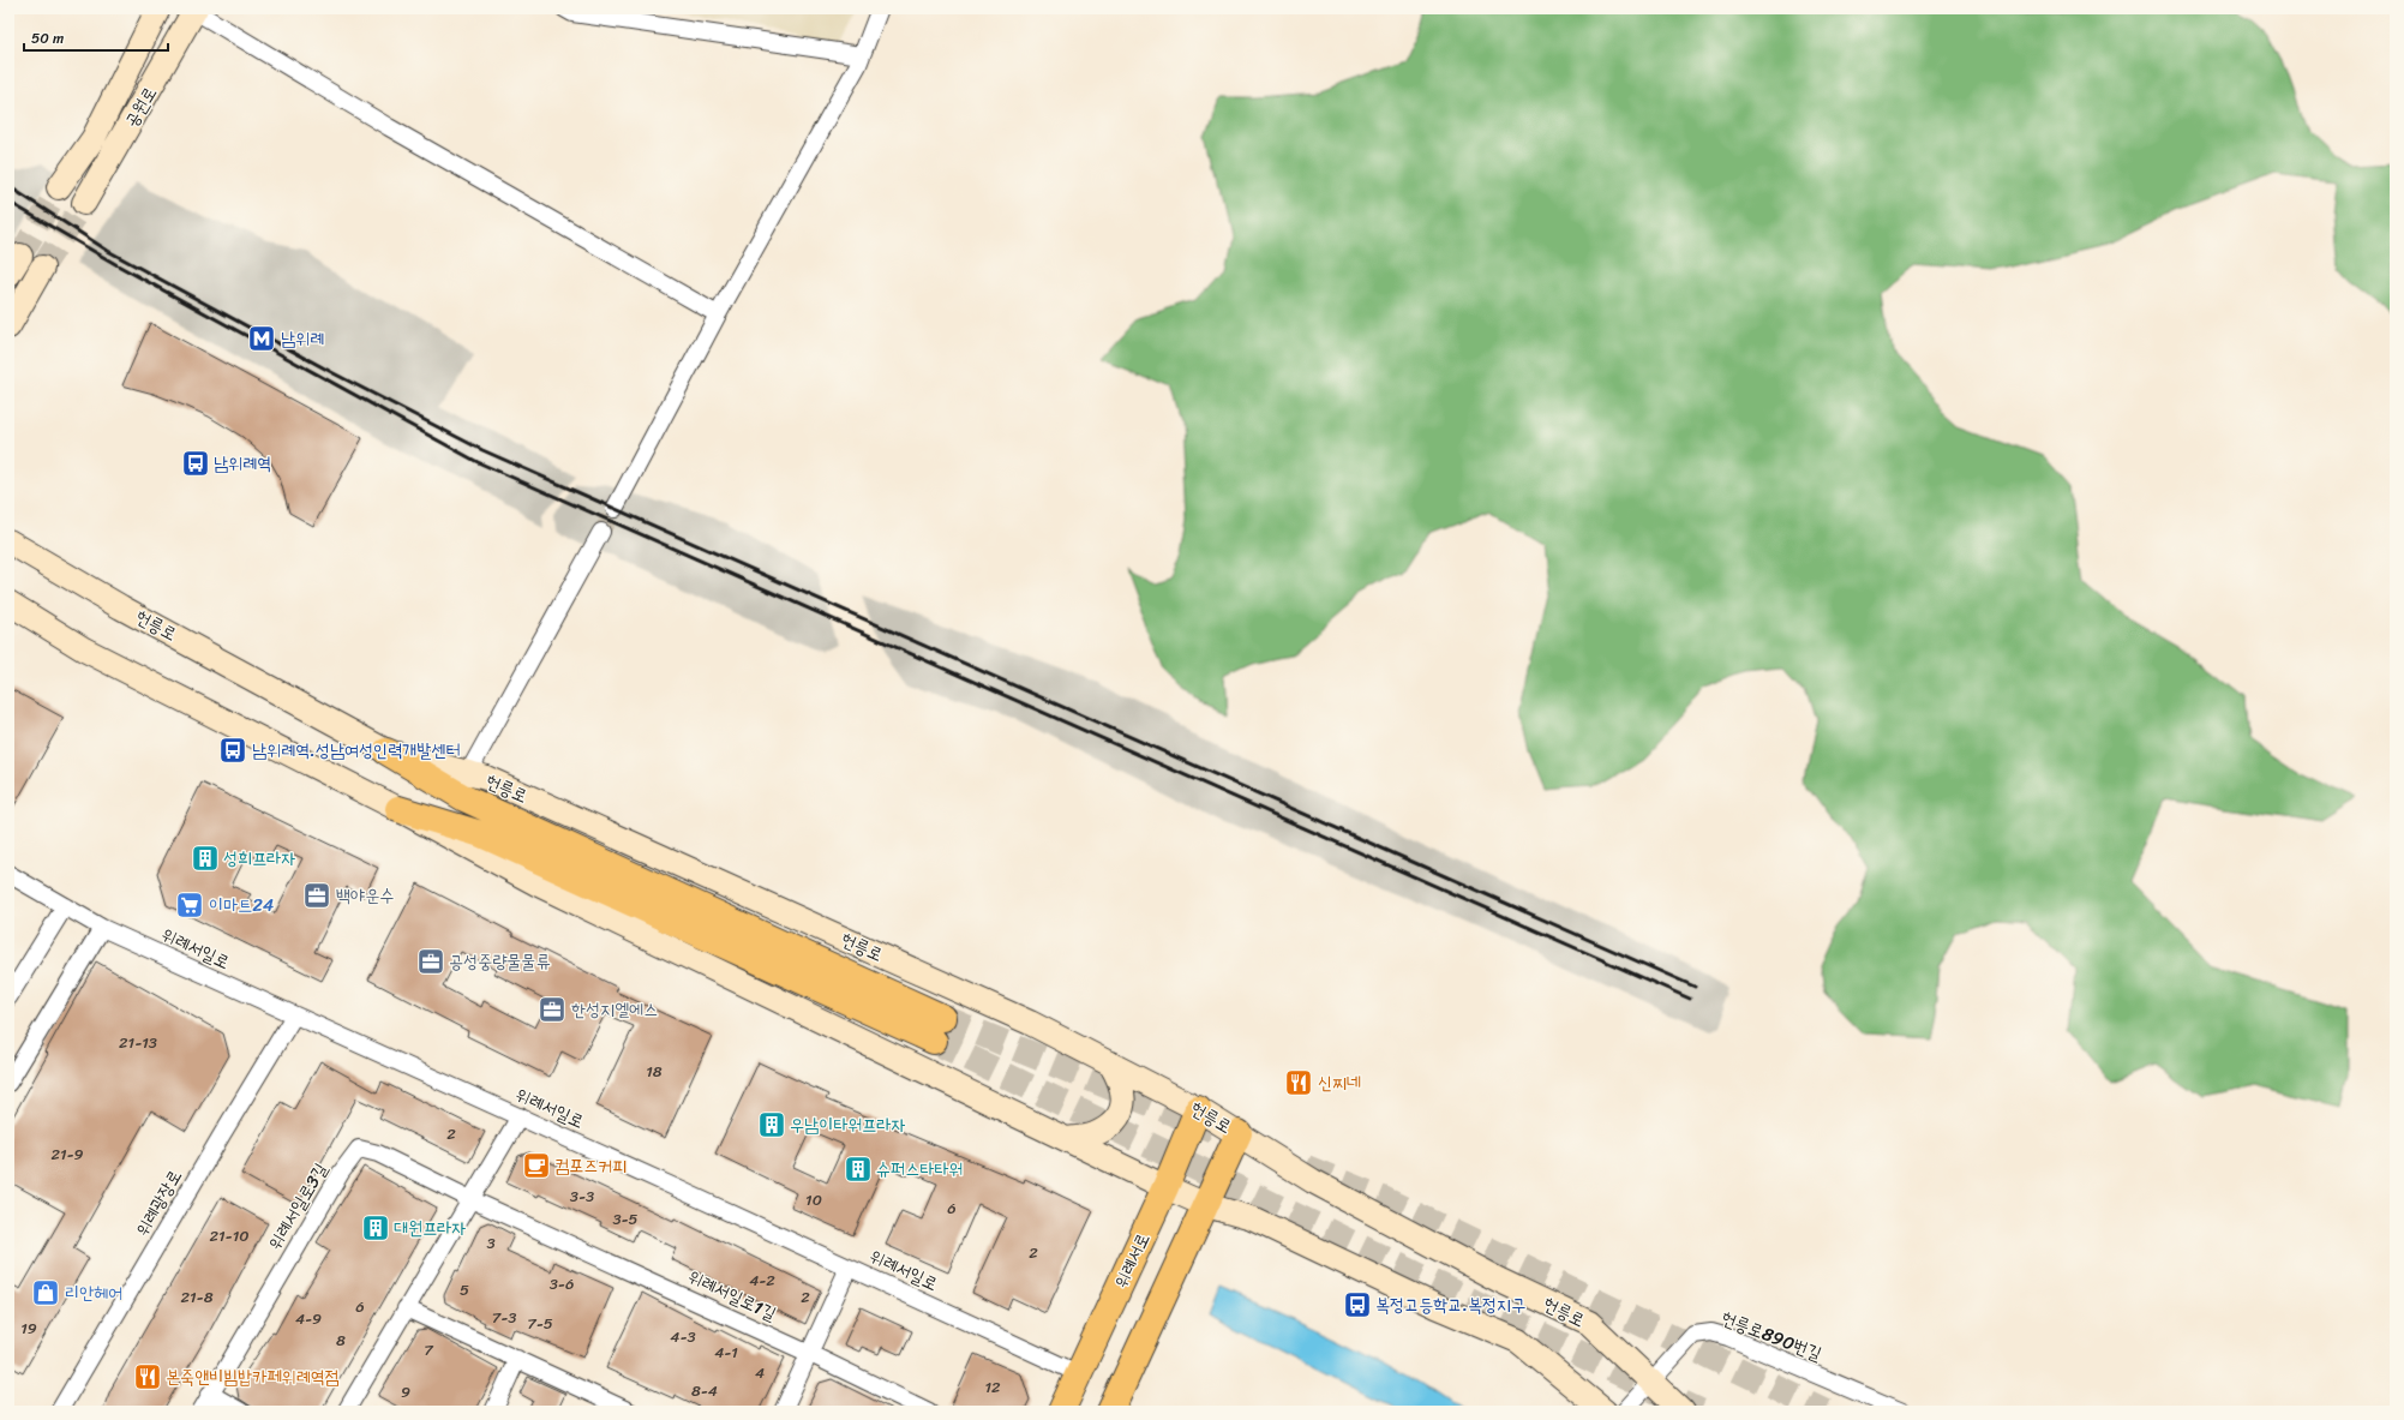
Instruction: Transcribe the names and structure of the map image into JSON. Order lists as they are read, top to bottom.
{
  "streets": {
    "main road": ["공원로", "헌릉로", "위례서로"],
    "street": [
      "위례서일로",
      "위례광장로",
      "위례서일로3길",
      "위례서일로1길",
      "헌릉로890번길"
    ]
  },
  "crossings": [
    ["헌릉로", "위례서로"],
    ["헌릉로", "헌릉로890번길"],
    ["위례서일로", "위례광장로"],
    ["위례서일로", "위례서로"],
    ["위례서일로3길", "위례서일로1길"]
  ],
  "places": {
    "metro station": ["남위례"],
    "bus stop": ["남위례역", "남위례역.성남여성인력개발센터", "복정고등학교.복정지구"],
    "building": [
      "성희프라자",
      "우남이타워프라자",
      "슈퍼스타타워",
      "대원프라자"
    ],
    "office": ["백야운수", "공성중량물물류", "한성지엘에스"],
    "supermarket": ["이마트24"],
    "restaurant": ["신찌네", "본죽앤비빔밥카페위례역점"],
    "cafe": ["컴포즈커피"],
    "shop": ["리안헤어"]
  },
  "house_numbers": [
    "21-13",
    "18",
    "2",
    "21-9",
    "3-3",
    "10",
    "6",
    "3-5",
    "21-10",
    "3",
    "2",
    "4-2",
    "3-6",
    "5",
    "21-8",
    "2",
    "6",
    "7-3",
    "4-9",
    "7-5",
    "19",
    "4-3",
    "8",
    "7",
    "4-1",
    "4",
    "12",
    "8-4",
    "9"
  ],
  "scale_bar": "50 m"
}
